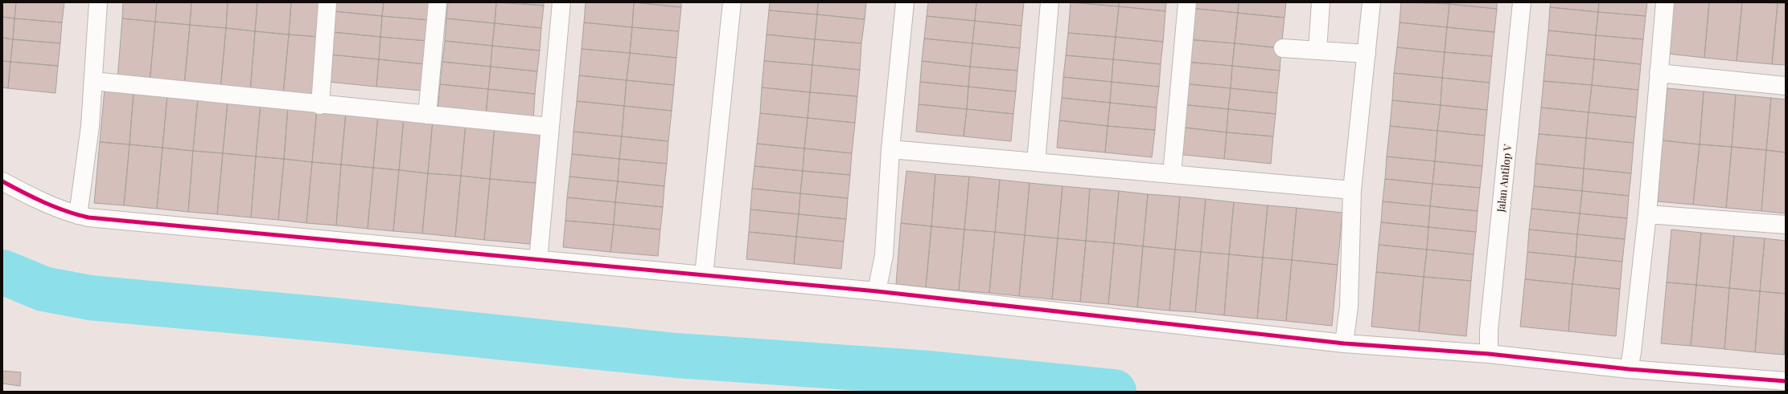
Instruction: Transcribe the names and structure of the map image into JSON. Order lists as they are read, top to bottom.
{
  "streets": {
    "street": ["Jalan Antilop V"]
  }
}
